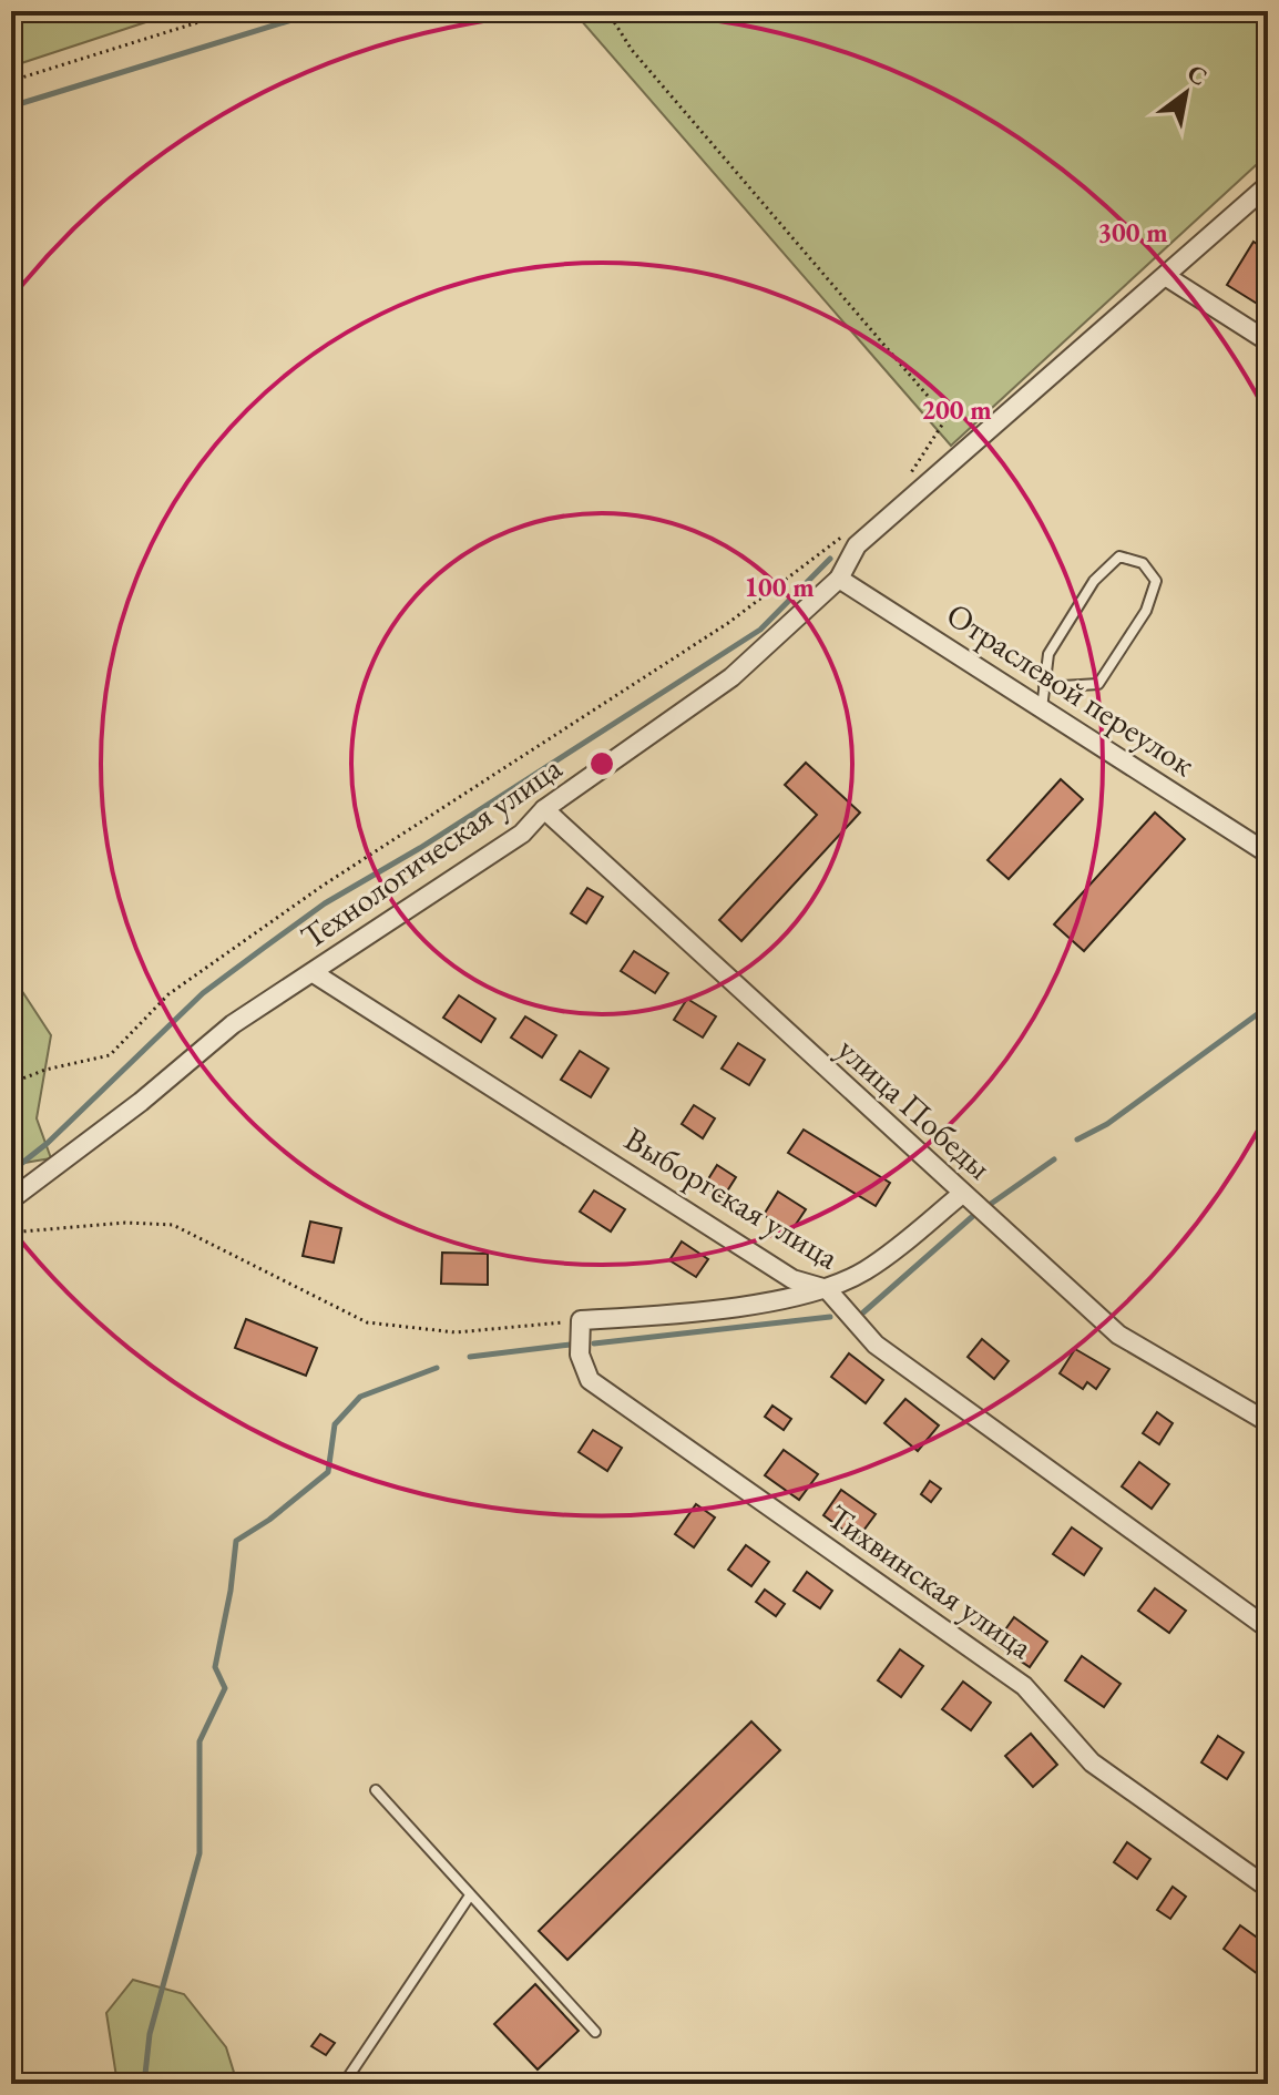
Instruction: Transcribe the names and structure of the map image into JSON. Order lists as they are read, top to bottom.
{
  "streets": {
    "street": [
      "Отраслевой переулок",
      "Технологическая улица",
      "улица Победы",
      "Выборгская улица",
      "Тихвинская улица"
    ]
  },
  "crossings": [
    ["Отраслевой переулок", "Технологическая улица"],
    ["Технологическая улица", "улица Победы"],
    ["Технологическая улица", "Выборгская улица"]
  ],
  "north": "top right",
  "rings": ["300 m", "200 m", "100 m"]
}
